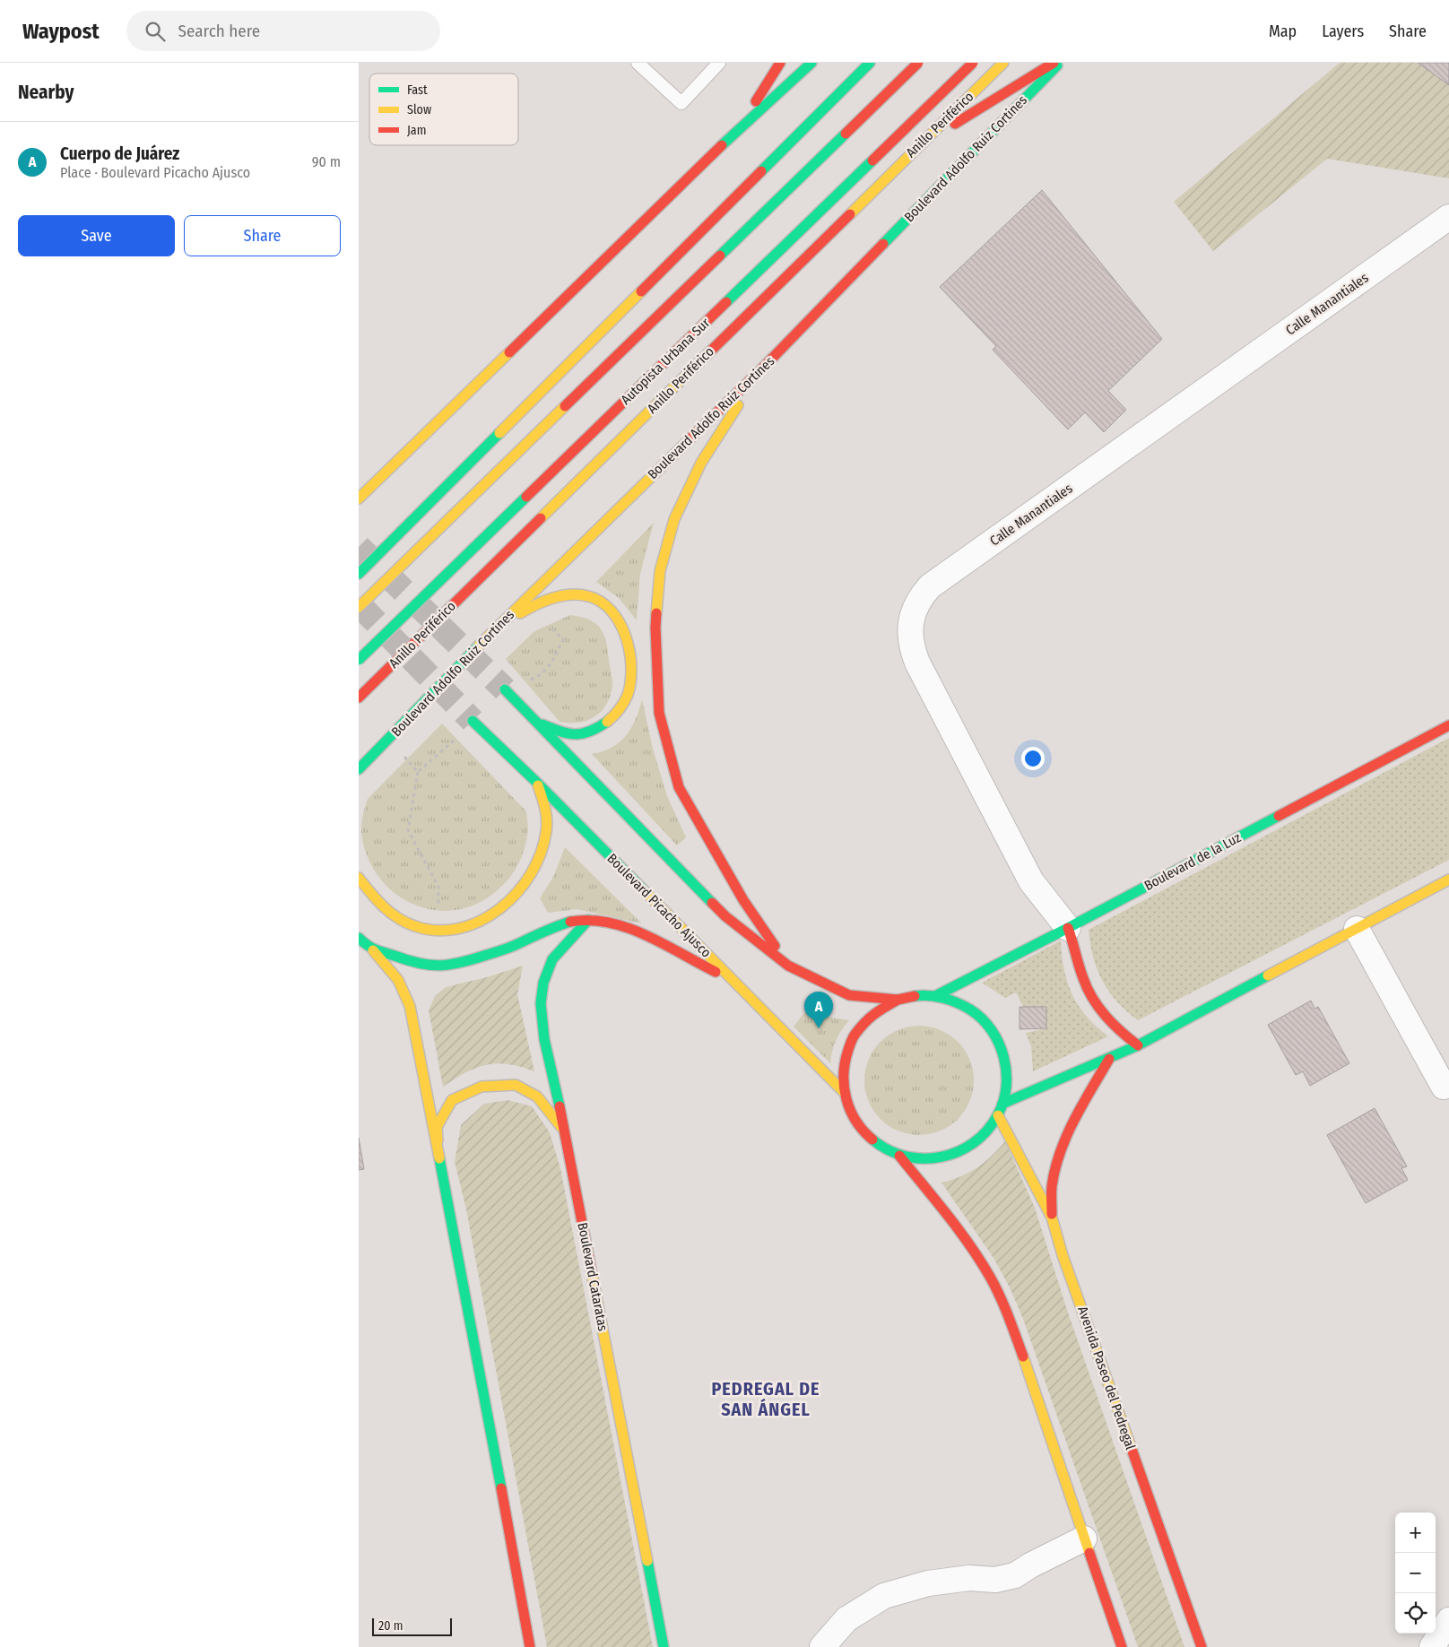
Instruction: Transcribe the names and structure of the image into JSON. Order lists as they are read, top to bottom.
{
  "streets": {
    "main road": [
      "Anillo Periférico",
      "Boulevard Adolfo Ruiz Cortines",
      "Autopista Urbana Sur",
      "Boulevard de la Luz",
      "Boulevard Picacho Ajusco",
      "Boulevard Cataratas",
      "Avenida Paseo del Pedregal"
    ],
    "street": ["Calle Manantiales"]
  },
  "crossings": [
    ["Calle Manantiales", "Boulevard de la Luz"]
  ],
  "districts": ["PEDREGAL DE SAN ÁNGEL"],
  "legend": ["Fast", "Slow", "Jam"],
  "scale_bar": "20 m",
  "page": {
    "header": "Waypost",
    "search": "Search here",
    "nav": ["Map", "Layers", "Share"],
    "heading": "Nearby",
    "list": [
      {
        "mark": "A",
        "name": "Cuerpo de Juárez",
        "note": "Place · Boulevard Picacho Ajusco",
        "value": "90 m"
      }
    ],
    "buttons": ["Save", "Share"],
    "pins": "A",
    "map_buttons": ["+", "−"],
    "scale": "20 m"
  }
}
